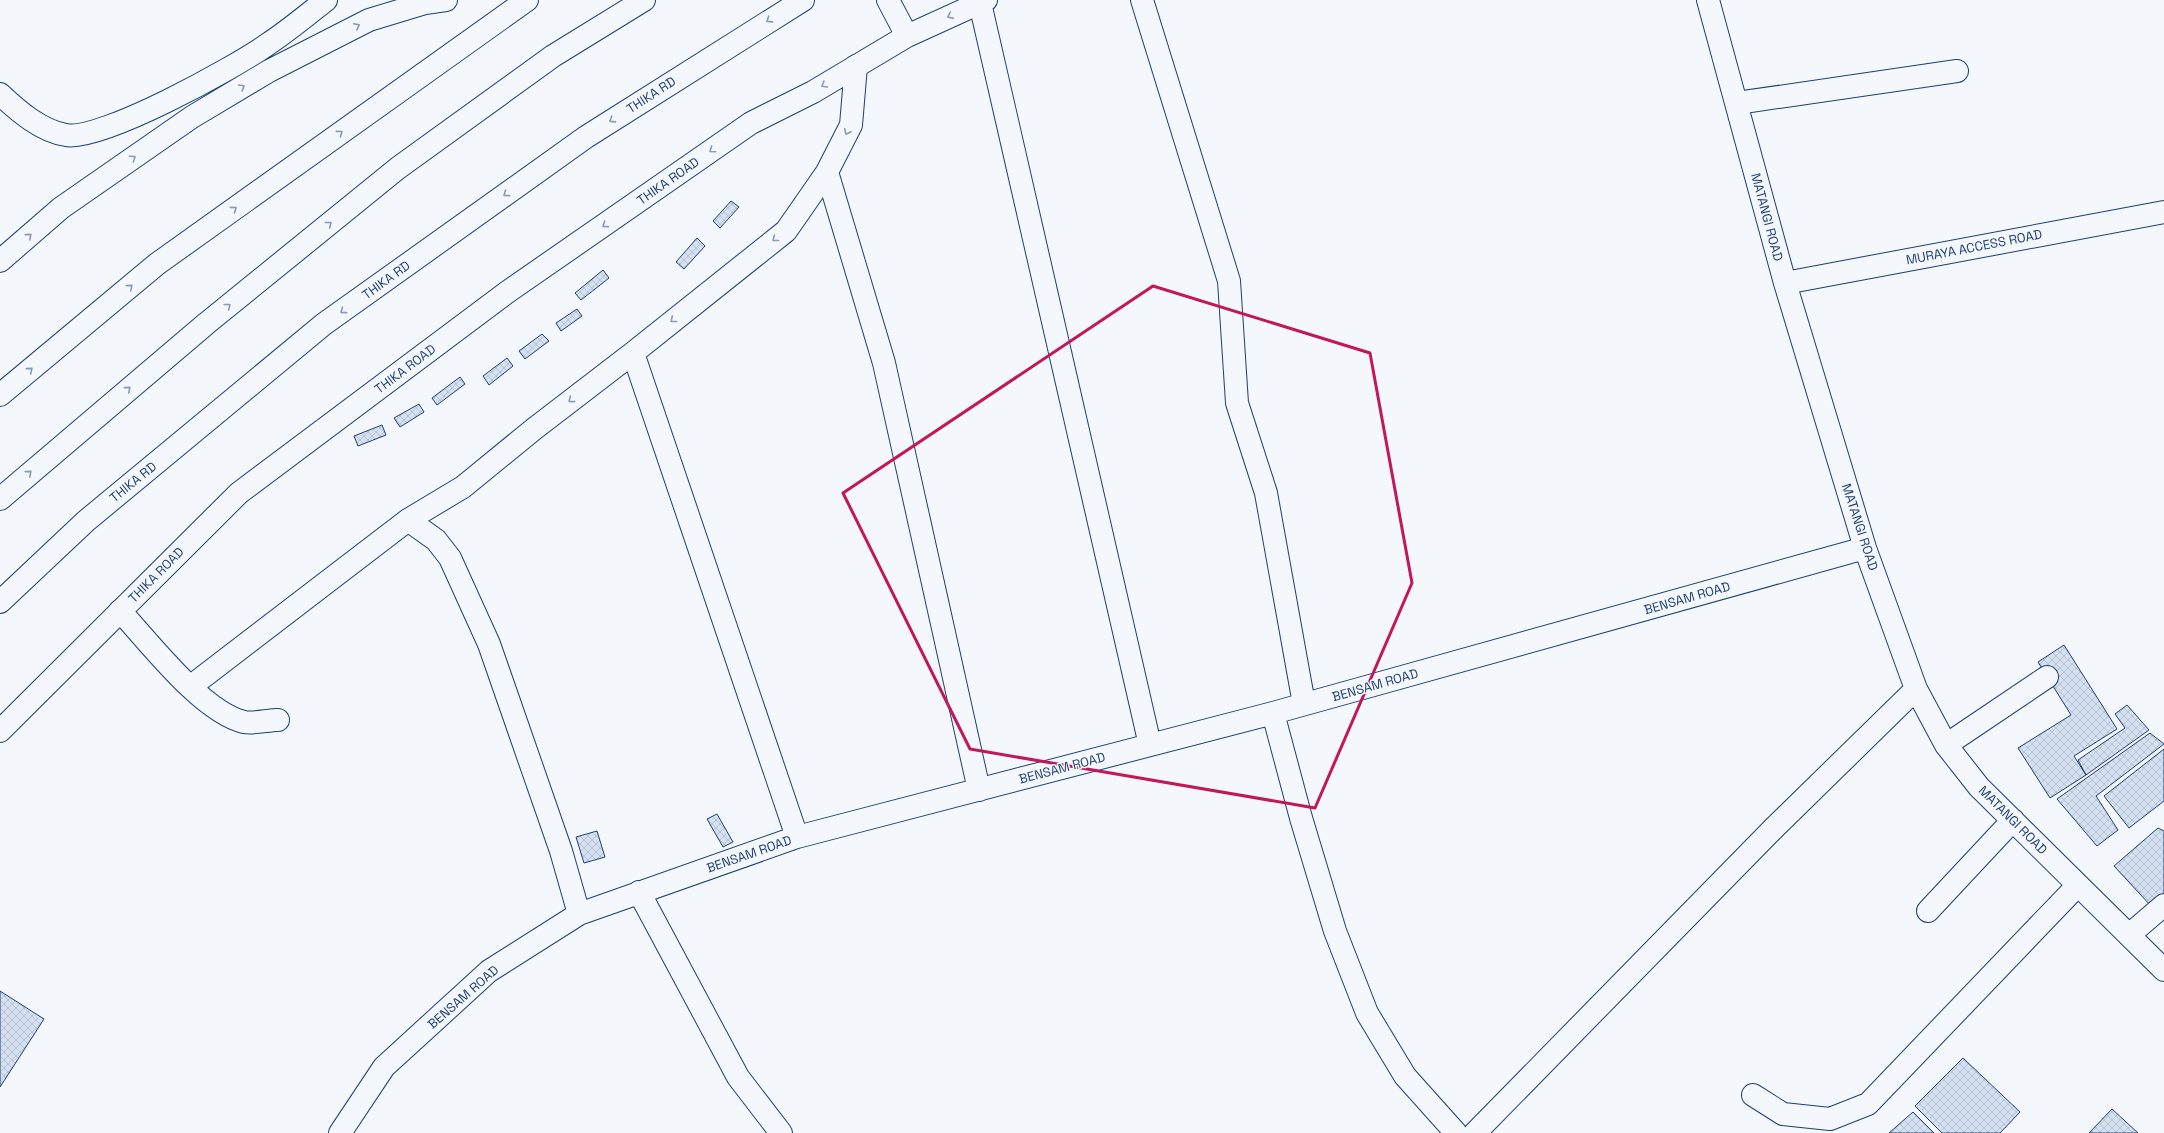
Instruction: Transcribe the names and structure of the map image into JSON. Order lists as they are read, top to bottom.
{
  "streets": {
    "main road": [
      "THIKA RD",
      "THIKA ROAD",
      "MATANGI ROAD",
      "MURAYA ACCESS ROAD",
      "BENSAM ROAD"
    ]
  },
  "crossings": [
    ["MATANGI ROAD", "MURAYA ACCESS ROAD"],
    ["MATANGI ROAD", "BENSAM ROAD"]
  ]
}
